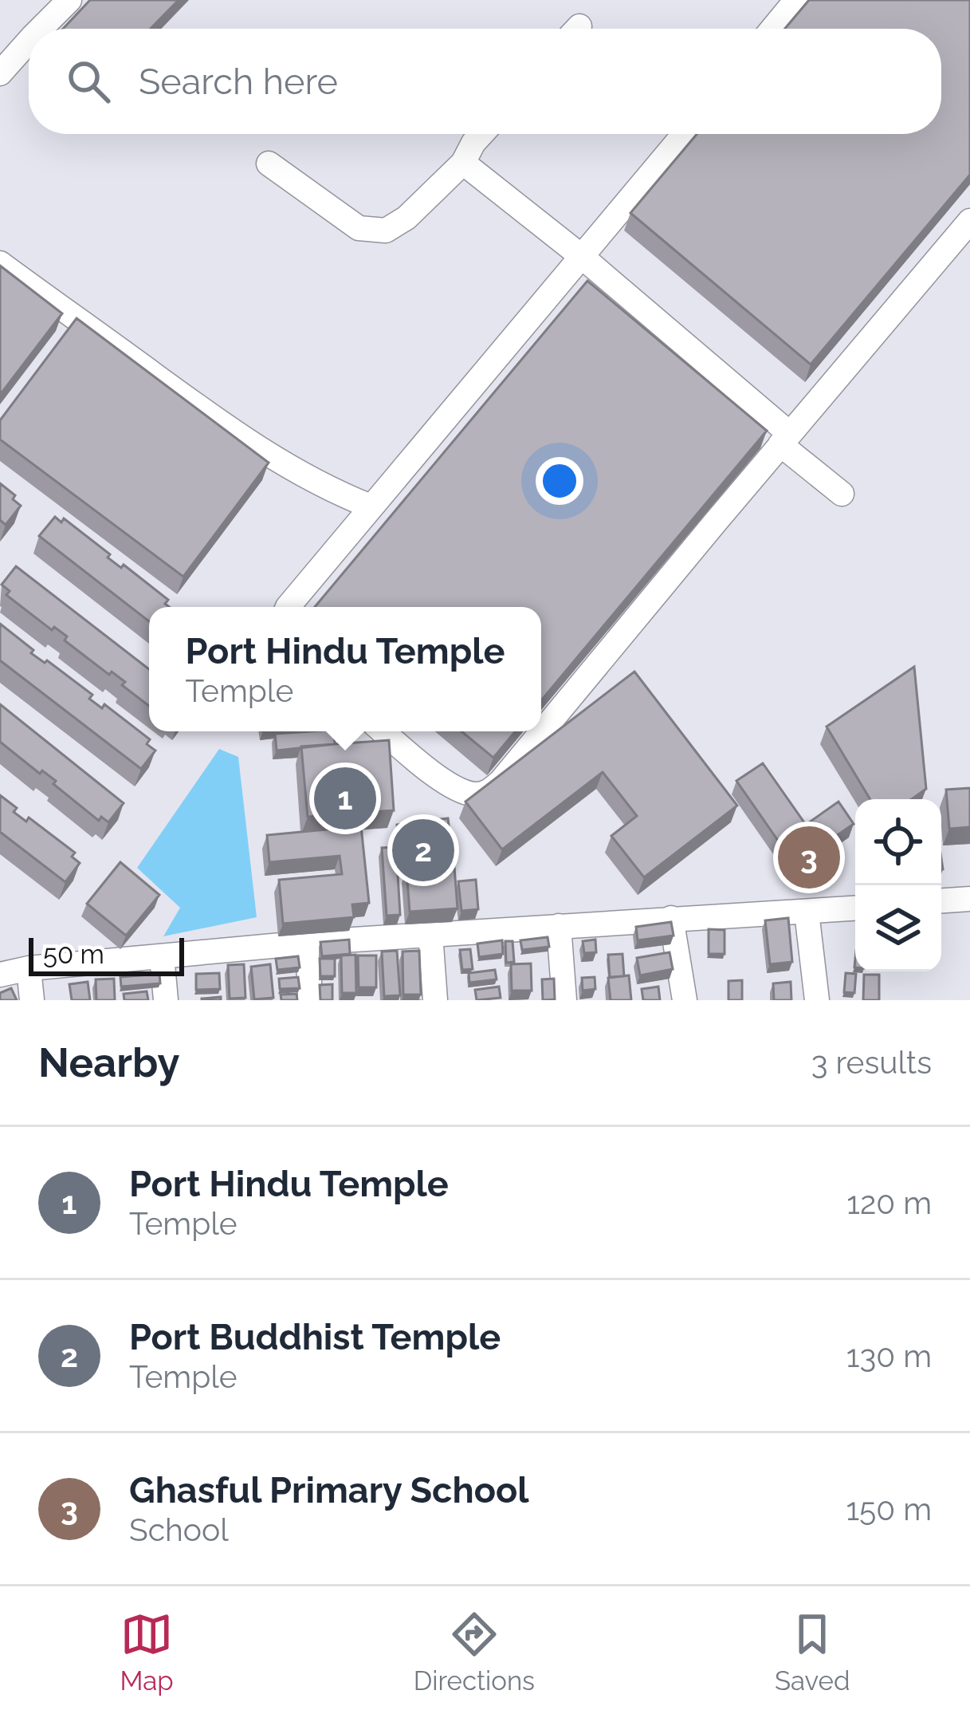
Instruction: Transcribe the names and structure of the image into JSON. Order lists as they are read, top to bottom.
{
  "scale_bar": "50 m",
  "page": {
    "search": "Search here",
    "popup": ["Port Hindu Temple", "Temple"],
    "pins": ["1", "2", "3"],
    "scale": "50 m",
    "heading": ["Nearby", "3 results"],
    "list": [
      {
        "mark": "1",
        "name": "Port Hindu Temple",
        "note": "Temple",
        "value": "120 m"
      },
      {
        "mark": "2",
        "name": "Port Buddhist Temple",
        "note": "Temple",
        "value": "130 m"
      },
      {
        "mark": "3",
        "name": "Ghasful Primary School",
        "note": "School",
        "value": "150 m"
      }
    ],
    "nav": ["Map", "Directions", "Saved"]
  }
}
